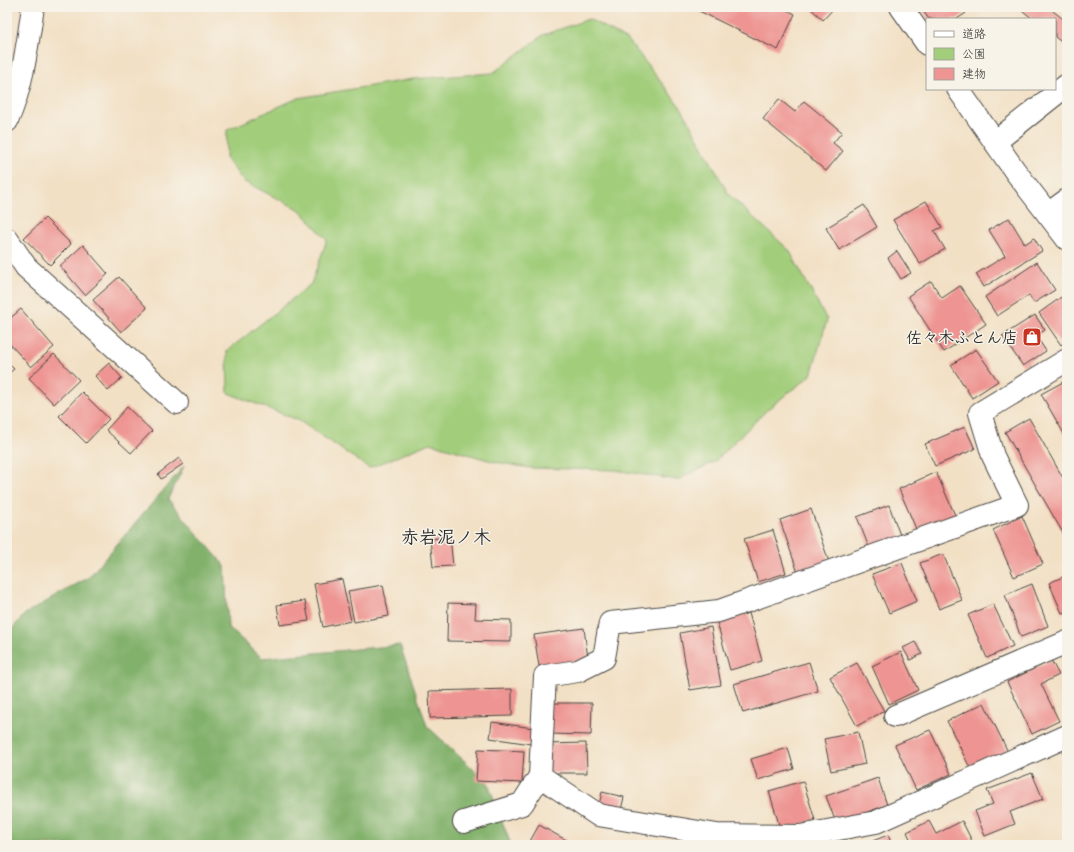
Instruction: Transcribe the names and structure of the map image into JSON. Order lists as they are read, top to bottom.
{
  "districts": ["赤岩泥ノ木"],
  "places": {
    "shop": ["佐々木ふとん店"]
  },
  "legend": ["道路", "公園", "建物"]
}
